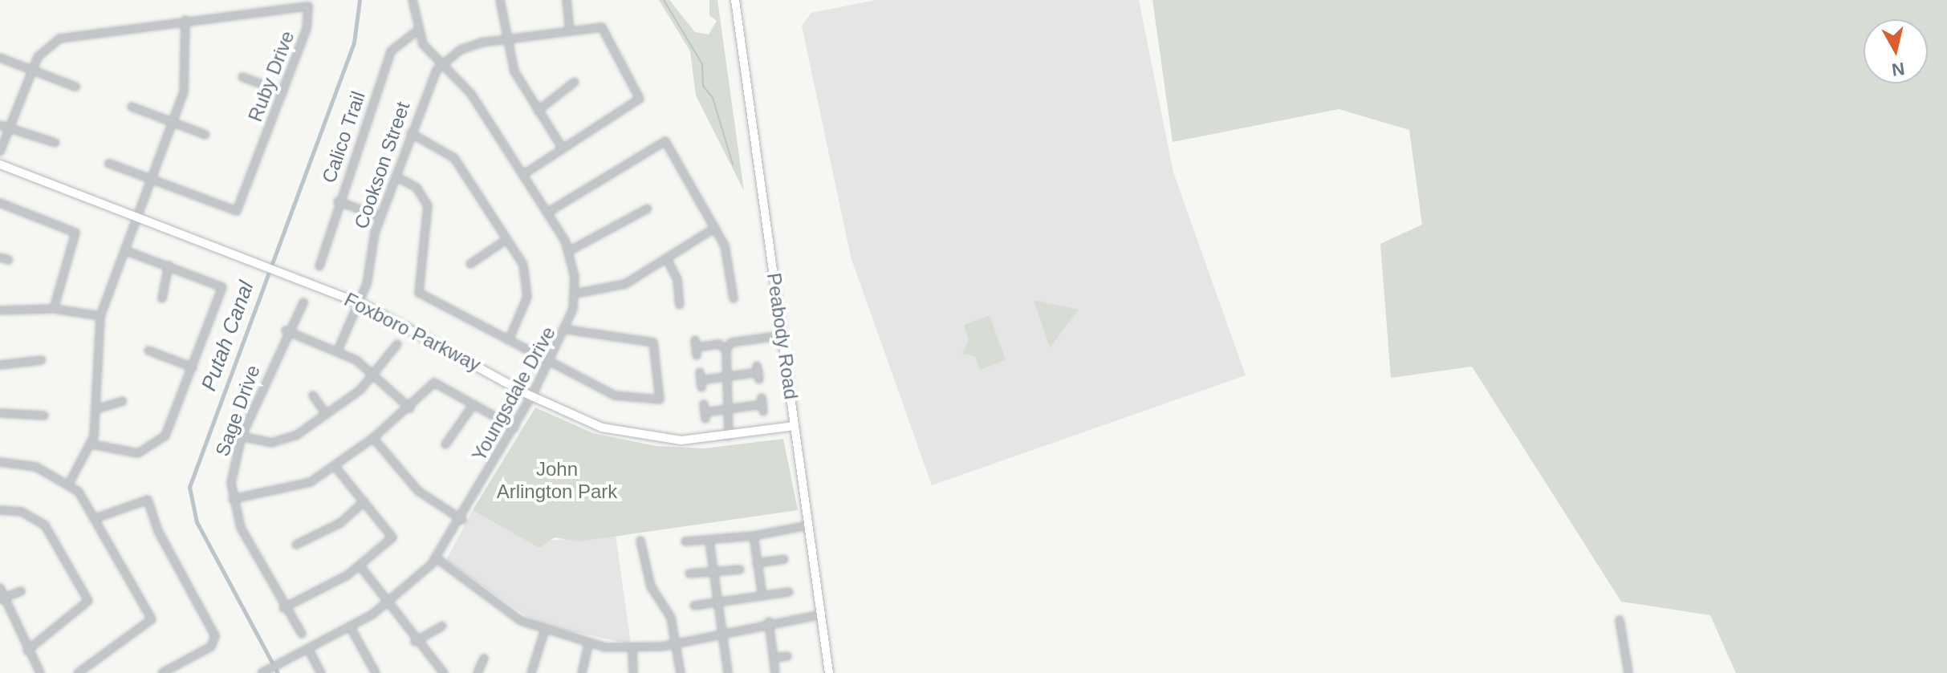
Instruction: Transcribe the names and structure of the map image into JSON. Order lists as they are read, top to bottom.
{
  "streets": {
    "main road": ["Foxboro Parkway", "Peabody Road"],
    "street": [
      "Ruby Drive",
      "Calico Trail",
      "Cookson Street",
      "Youngsdale Drive",
      "Sage Drive"
    ]
  },
  "crossings": [
    ["Calico Trail", "Youngsdale Drive"],
    ["Cookson Street", "Foxboro Parkway"],
    ["Cookson Street", "Youngsdale Drive"],
    ["Foxboro Parkway", "Peabody Road"],
    ["Foxboro Parkway", "Youngsdale Drive"]
  ],
  "water": ["Putah Canal"],
  "parks": ["John Arlington Park"],
  "north": "bottom"
}
